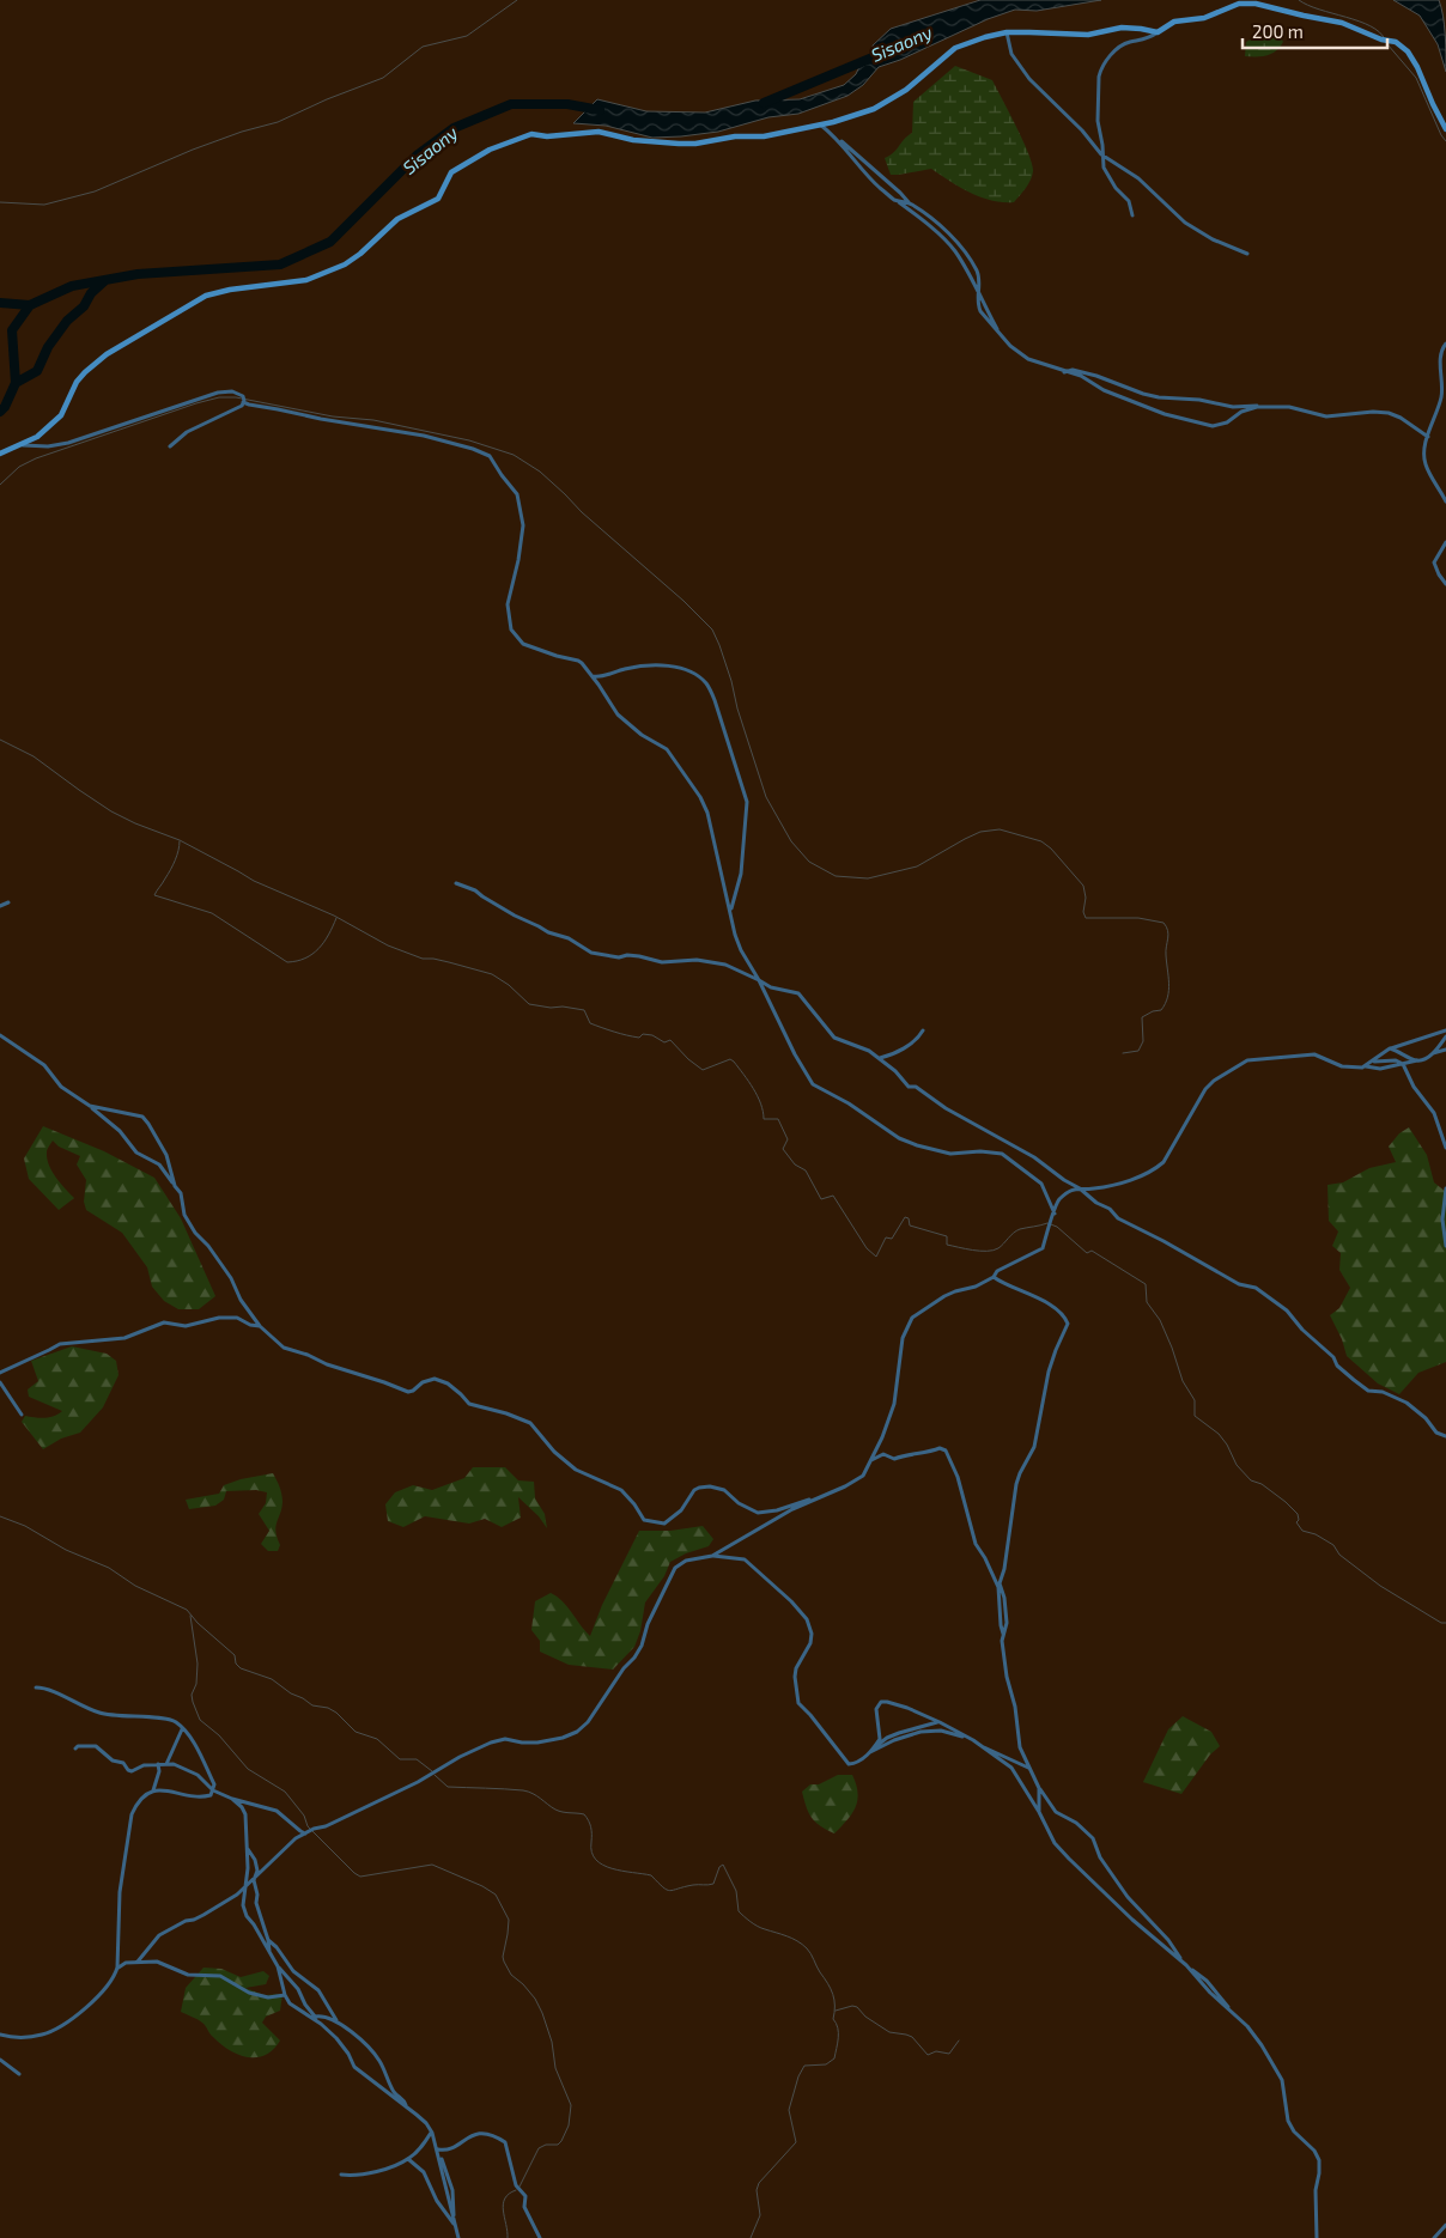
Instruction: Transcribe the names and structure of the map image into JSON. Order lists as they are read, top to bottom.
{
  "water": ["Sisaony"],
  "scale_bar": "200 m"
}
